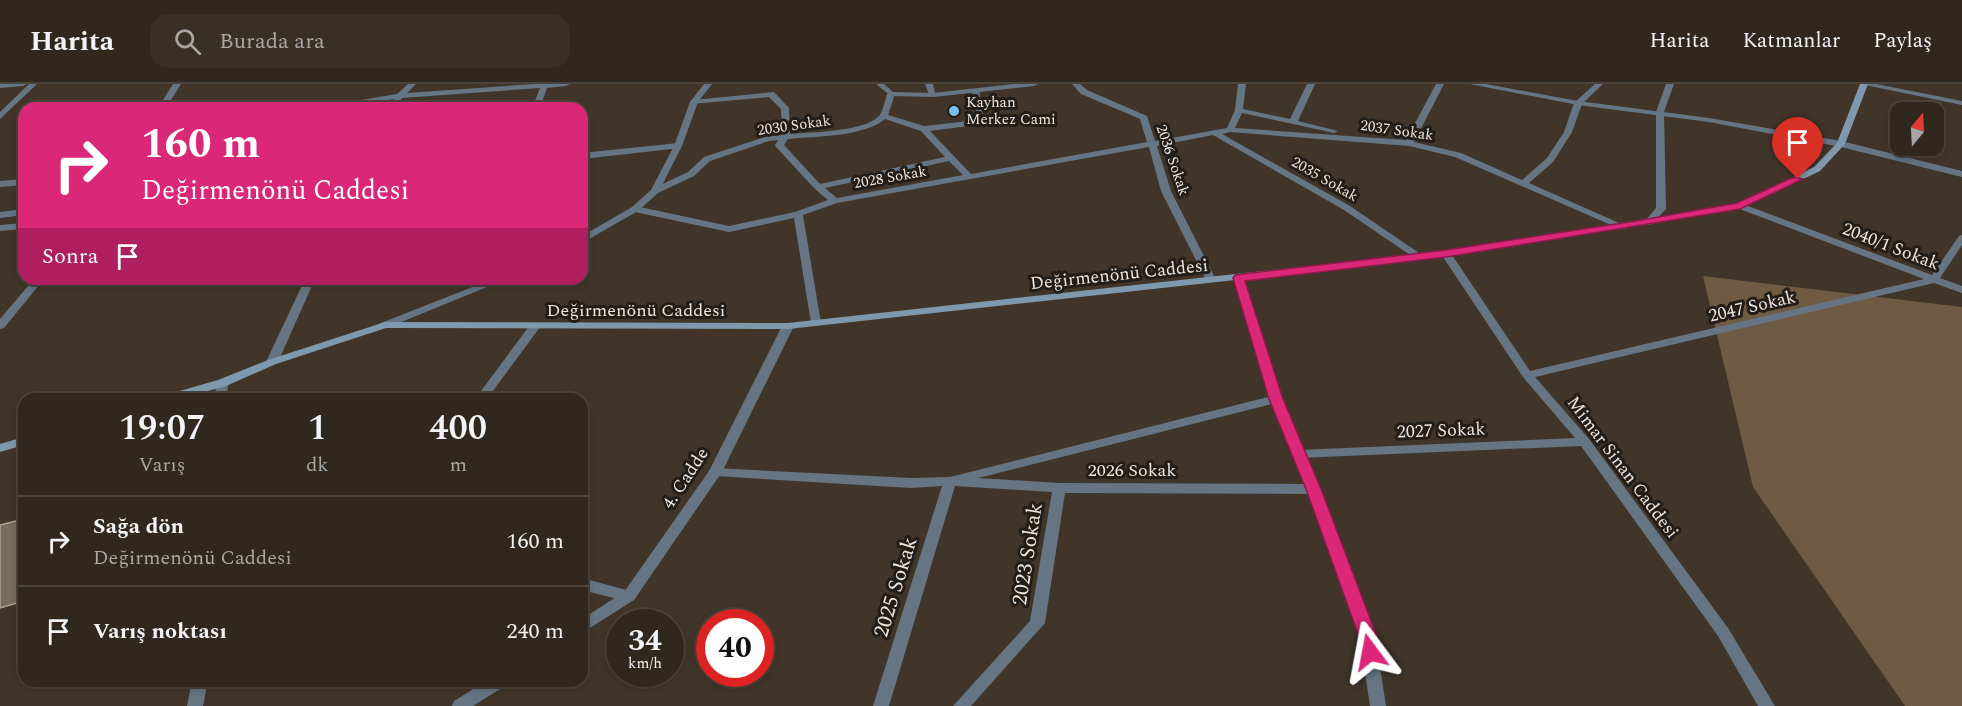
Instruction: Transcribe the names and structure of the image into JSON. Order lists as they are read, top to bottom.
{
  "streets": {
    "main road": ["Değirmenönü Caddesi"],
    "street": [
      "2030 Sokak",
      "2037 Sokak",
      "2036 Sokak",
      "2028 Sokak",
      "2035 Sokak",
      "2040/1 Sokak",
      "2047 Sokak",
      "2027 Sokak",
      "Mimar Sinan Caddesi",
      "2026 Sokak",
      "4. Cadde",
      "2023 Sokak",
      "2025 Sokak"
    ]
  },
  "crossings": [
    ["2037 Sokak", "2036 Sokak"],
    ["2037 Sokak", "2028 Sokak"],
    ["2037 Sokak", "2035 Sokak"],
    ["2037 Sokak", "Değirmenönü Caddesi"],
    ["2036 Sokak", "2028 Sokak"],
    ["2036 Sokak", "Değirmenönü Caddesi"],
    ["2035 Sokak", "Değirmenönü Caddesi"],
    ["2040/1 Sokak", "Değirmenönü Caddesi"],
    ["2040/1 Sokak", "2047 Sokak"],
    ["Değirmenönü Caddesi", "Mimar Sinan Caddesi"],
    ["Değirmenönü Caddesi", "4. Cadde"],
    ["2047 Sokak", "Mimar Sinan Caddesi"],
    ["2027 Sokak", "Mimar Sinan Caddesi"],
    ["2026 Sokak", "2023 Sokak"],
    ["2026 Sokak", "2025 Sokak"]
  ],
  "places": ["Kayhan Merkez Cami"],
  "north": "top",
  "page": {
    "header": "Harita",
    "search": "Burada ara",
    "nav": ["Harita", "Katmanlar", "Paylaş"],
    "turn": ["160 m", "Değirmenönü Caddesi"],
    "then": "Sonra",
    "eta": [
      "19:07",
      "Varış",
      "1",
      "dk",
      "400",
      "m"
    ],
    "list": [
      {
        "name": "Sağa dön",
        "note": "Değirmenönü Caddesi",
        "value": "160 m"
      },
      {
        "name": "Varış noktası",
        "value": "240 m"
      }
    ],
    "speed": "34 km/h",
    "limit": "40"
  }
}
